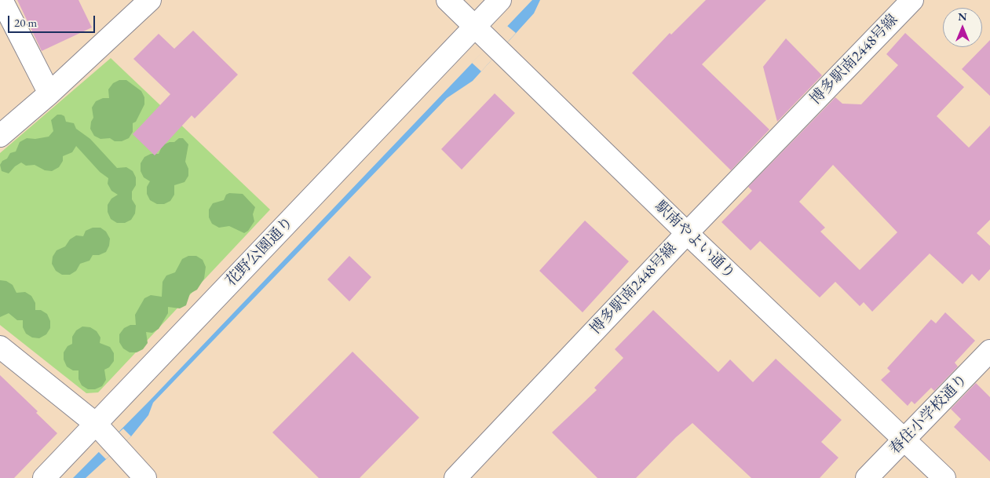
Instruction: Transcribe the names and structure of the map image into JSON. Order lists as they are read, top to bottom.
{
  "streets": {
    "street": [
      "博多駅南2448号線",
      "駅南やよい通り",
      "花野公園通り",
      "春住小学校通り"
    ]
  },
  "crossings": [
    ["博多駅南2448号線", "駅南やよい通り"],
    ["駅南やよい通り", "花野公園通り"],
    ["駅南やよい通り", "春住小学校通り"]
  ],
  "scale_bar": "20 m",
  "north": "top"
}
